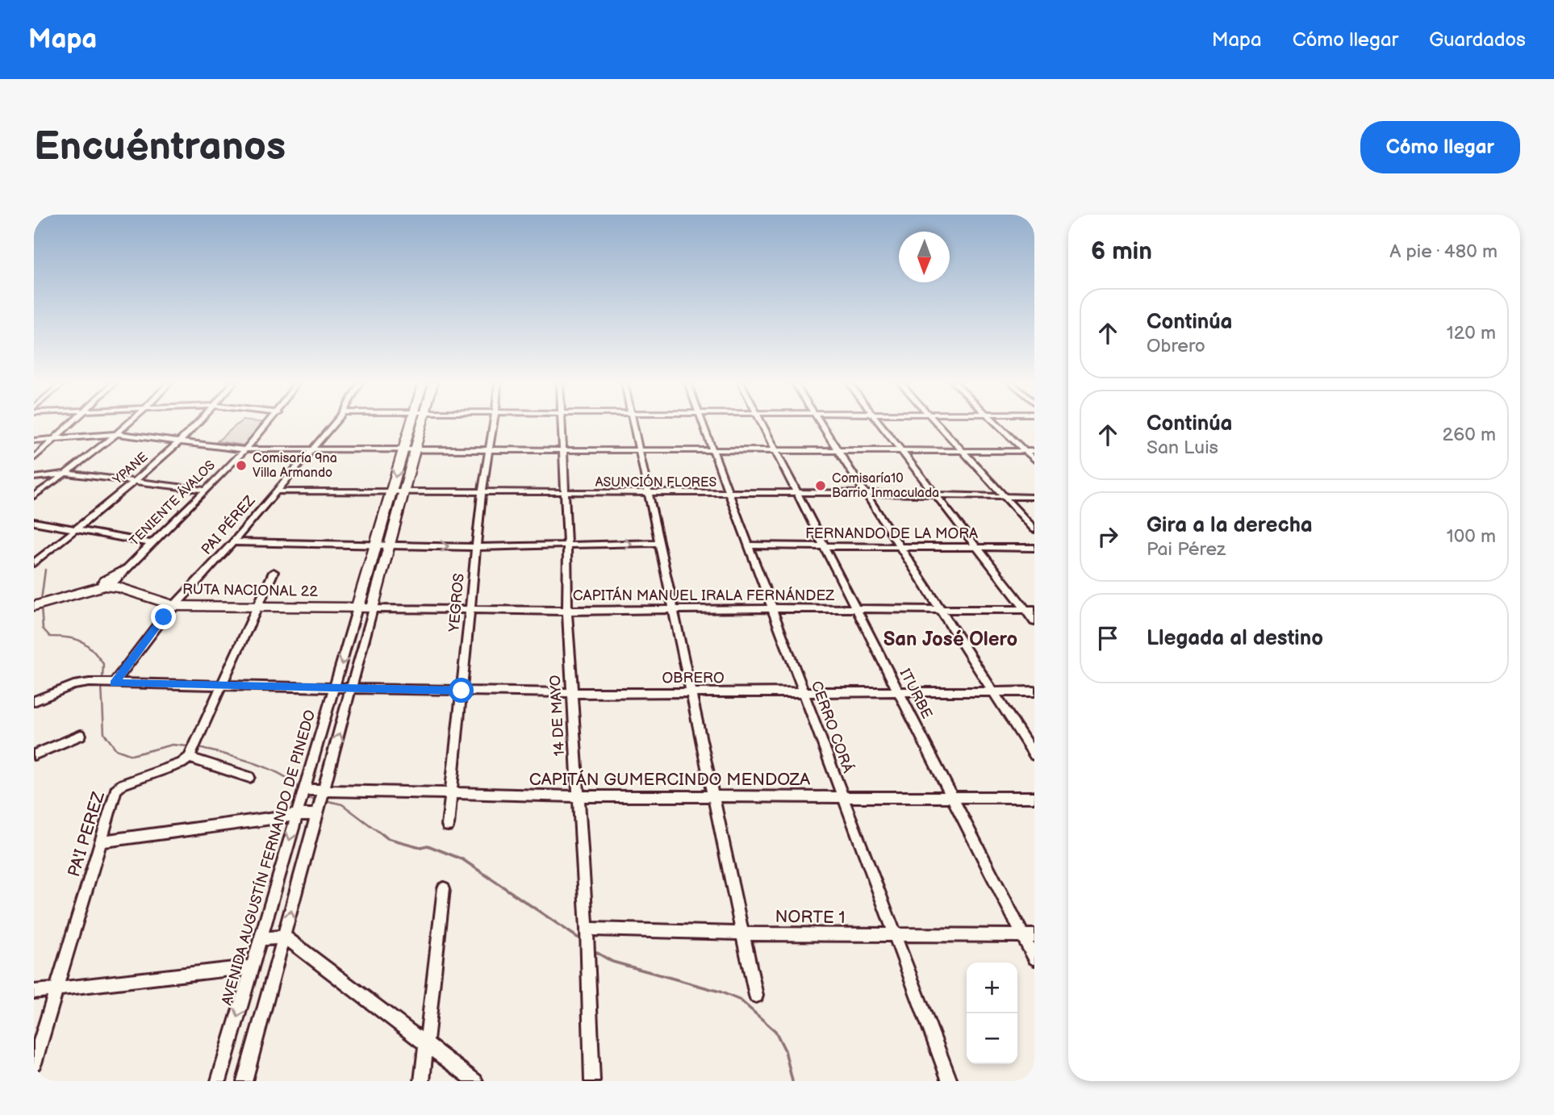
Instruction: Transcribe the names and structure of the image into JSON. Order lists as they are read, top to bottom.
{
  "streets": {
    "highway": ["RUTA NACIONAL 22", "AVENIDA AUGUSTÍN FERNANDO DE PINEDO"],
    "street": [
      "YPANE",
      "ASUNCIÓN FLORES",
      "TENIENTE ÁVALOS",
      "PAI PÉREZ",
      "FERNANDO DE LA MORA",
      "CAPITÁN MANUEL IRALA FERNÁNDEZ",
      "YEGROS",
      "OBRERO",
      "ITURBE",
      "14 DE MAYO",
      "CERRO CORÁ",
      "CAPITÁN GUMERCINDO MENDOZA",
      "PA'I PEREZ",
      "NORTE 1"
    ]
  },
  "crossings": [
    ["ASUNCIÓN FLORES", "PAI PÉREZ"],
    ["ASUNCIÓN FLORES", "YEGROS"],
    ["ASUNCIÓN FLORES", "ITURBE"],
    ["ASUNCIÓN FLORES", "14 DE MAYO"],
    ["ASUNCIÓN FLORES", "CERRO CORÁ"],
    ["ASUNCIÓN FLORES", "AVENIDA AUGUSTÍN FERNANDO DE PINEDO"],
    ["TENIENTE ÁVALOS", "RUTA NACIONAL 22"],
    ["PAI PÉREZ", "RUTA NACIONAL 22"],
    ["PAI PÉREZ", "OBRERO"],
    ["FERNANDO DE LA MORA", "ITURBE"],
    ["FERNANDO DE LA MORA", "CERRO CORÁ"],
    ["RUTA NACIONAL 22", "CAPITÁN MANUEL IRALA FERNÁNDEZ"],
    ["RUTA NACIONAL 22", "AVENIDA AUGUSTÍN FERNANDO DE PINEDO"],
    ["CAPITÁN MANUEL IRALA FERNÁNDEZ", "YEGROS"],
    ["CAPITÁN MANUEL IRALA FERNÁNDEZ", "ITURBE"],
    ["CAPITÁN MANUEL IRALA FERNÁNDEZ", "14 DE MAYO"],
    ["CAPITÁN MANUEL IRALA FERNÁNDEZ", "CERRO CORÁ"],
    ["YEGROS", "OBRERO"],
    ["YEGROS", "CAPITÁN GUMERCINDO MENDOZA"],
    ["OBRERO", "ITURBE"],
    ["OBRERO", "14 DE MAYO"],
    ["OBRERO", "CERRO CORÁ"],
    ["OBRERO", "AVENIDA AUGUSTÍN FERNANDO DE PINEDO"],
    ["ITURBE", "CAPITÁN GUMERCINDO MENDOZA"],
    ["ITURBE", "NORTE 1"],
    ["14 DE MAYO", "CAPITÁN GUMERCINDO MENDOZA"],
    ["14 DE MAYO", "NORTE 1"],
    ["CERRO CORÁ", "CAPITÁN GUMERCINDO MENDOZA"],
    ["CERRO CORÁ", "NORTE 1"],
    ["CAPITÁN GUMERCINDO MENDOZA", "AVENIDA AUGUSTÍN FERNANDO DE PINEDO"]
  ],
  "one_way": ["AVENIDA AUGUSTÍN FERNANDO DE PINEDO"],
  "districts": ["San José Olero"],
  "places": ["Comisaría 9na Villa Armando", "Comisaría10 Barrio Inmaculada"],
  "north": "bottom",
  "page": {
    "header": "Mapa",
    "nav": ["Mapa", "Cómo llegar", "Guardados"],
    "buttons": "Cómo llegar",
    "title": "Encuéntranos",
    "heading": ["6 min", "A pie · 480 m"],
    "list": [
      ["Continúa", "Obrero", "120 m"],
      ["Continúa", "San Luis", "260 m"],
      ["Gira a la derecha", "Pai Pérez", "100 m"],
      "Llegada al destino"
    ],
    "map_buttons": ["+", "−"]
  }
}
